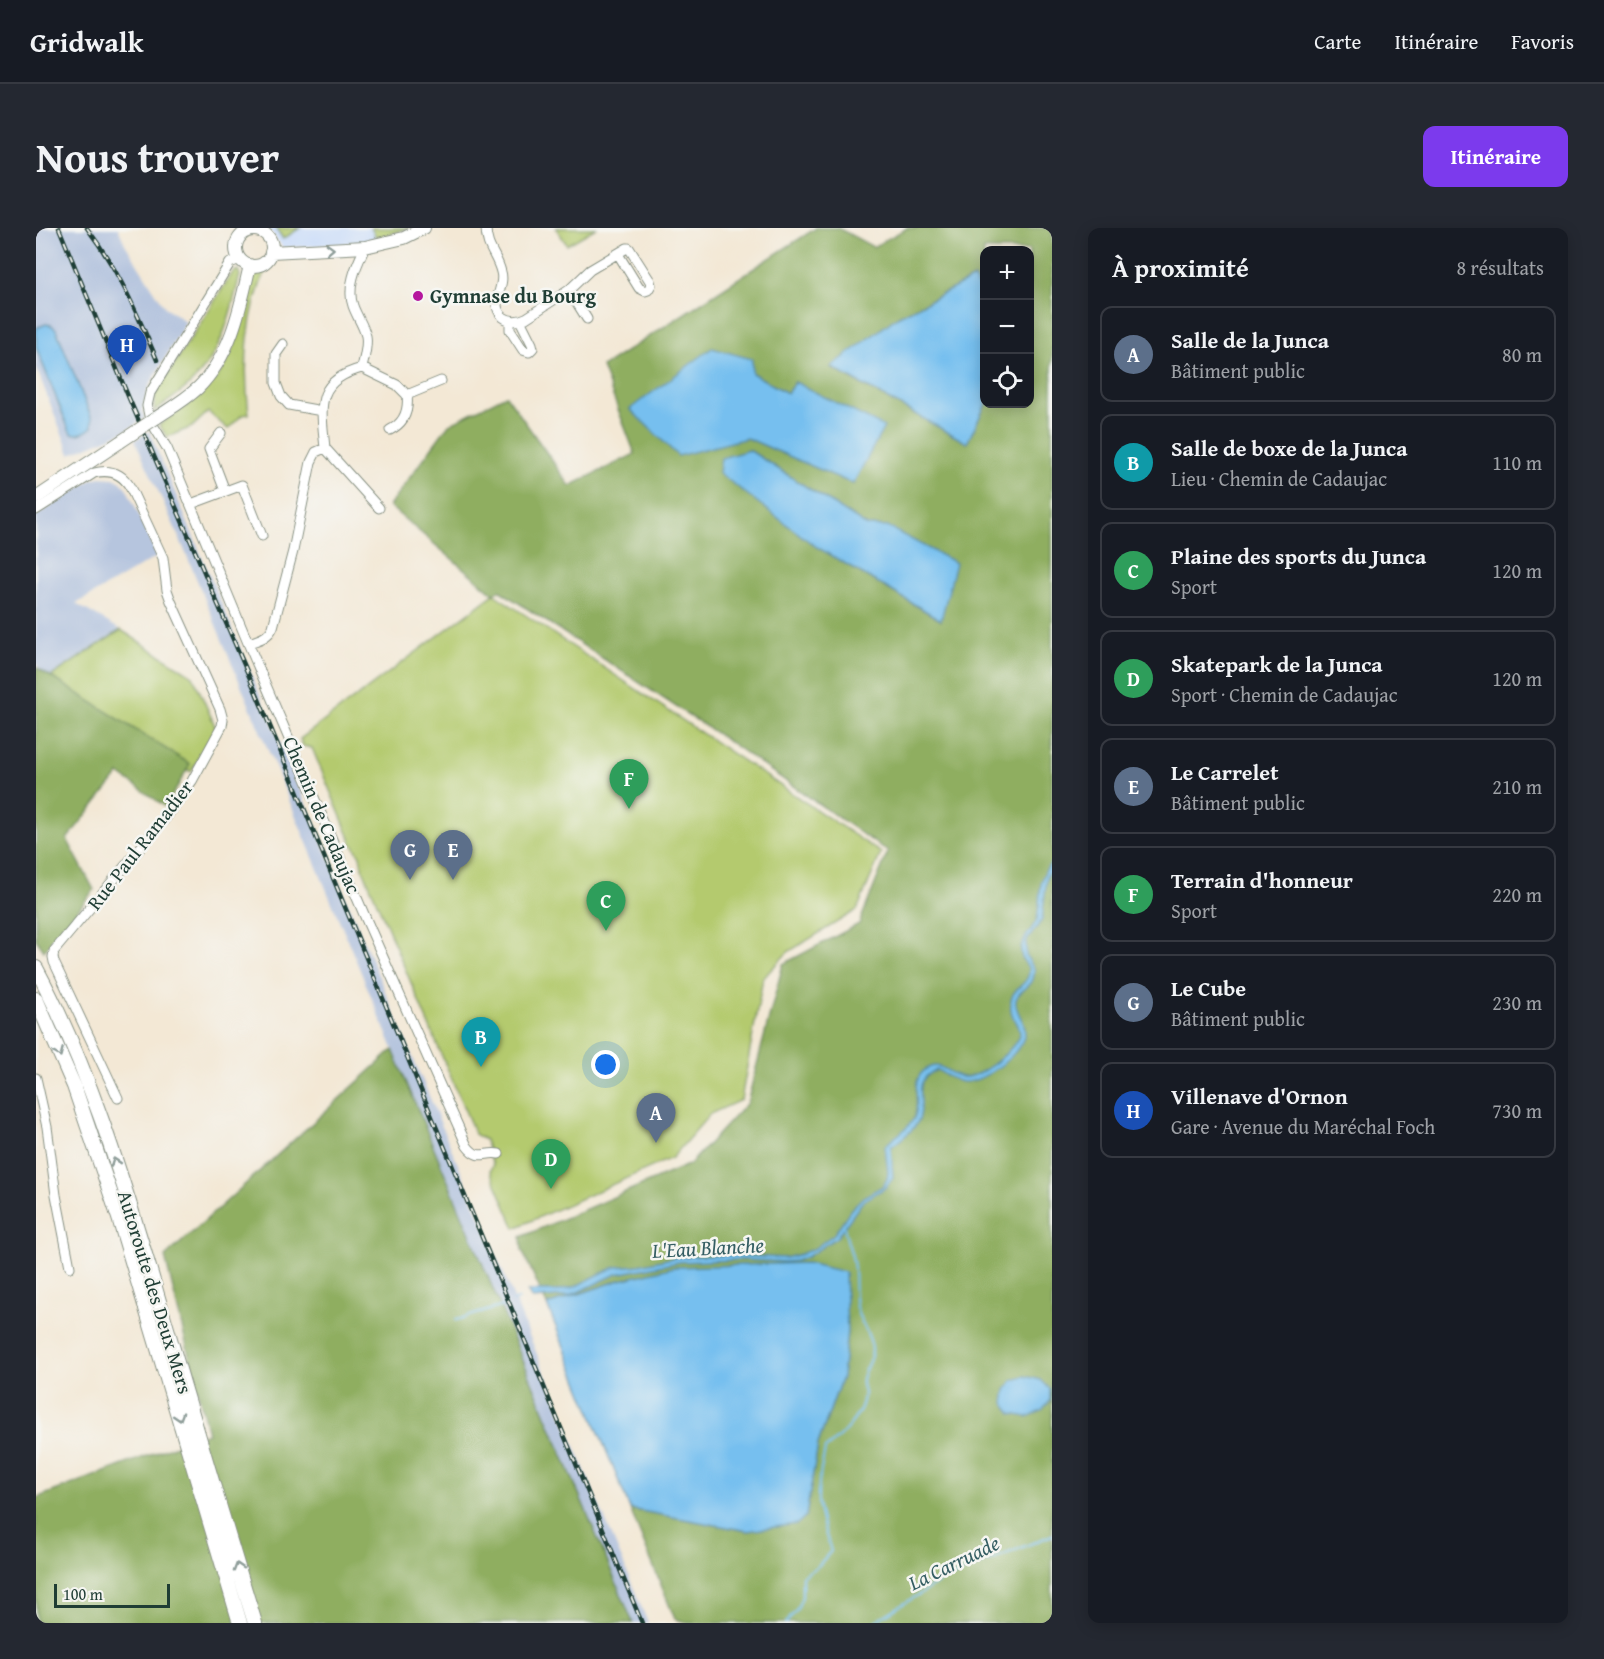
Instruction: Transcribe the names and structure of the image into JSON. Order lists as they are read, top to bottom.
{
  "streets": {
    "highway": ["Autoroute des Deux Mers"],
    "street": ["Chemin de Cadaujac", "Rue Paul Ramadier"]
  },
  "water": ["L'Eau Blanche", "La Carruade"],
  "places": ["Gymnase du Bourg"],
  "scale_bar": "100 m",
  "page": {
    "header": "Gridwalk",
    "nav": ["Carte", "Itinéraire", "Favoris"],
    "title": "Nous trouver",
    "buttons": "Itinéraire",
    "heading": ["À proximité", "8 résultats"],
    "map_buttons": ["+", "−"],
    "list": [
      {
        "mark": "A",
        "name": "Salle de la Junca",
        "note": "Bâtiment public",
        "value": "80 m"
      },
      {
        "mark": "B",
        "name": "Salle de boxe de la Junca",
        "note": "Lieu · Chemin de Cadaujac",
        "value": "110 m"
      },
      {
        "mark": "C",
        "name": "Plaine des sports du Junca",
        "note": "Sport",
        "value": "120 m"
      },
      {
        "mark": "D",
        "name": "Skatepark de la Junca",
        "note": "Sport · Chemin de Cadaujac",
        "value": "120 m"
      },
      {
        "mark": "E",
        "name": "Le Carrelet",
        "note": "Bâtiment public",
        "value": "210 m"
      },
      {
        "mark": "F",
        "name": "Terrain d'honneur",
        "note": "Sport",
        "value": "220 m"
      },
      {
        "mark": "G",
        "name": "Le Cube",
        "note": "Bâtiment public",
        "value": "230 m"
      },
      {
        "mark": "H",
        "name": "Villenave d'Ornon",
        "note": "Gare · Avenue du Maréchal Foch",
        "value": "730 m"
      }
    ],
    "pins": [
      "H",
      "F",
      "E",
      "G",
      "C",
      "B",
      "A",
      "D"
    ],
    "scale": "100 m"
  }
}
